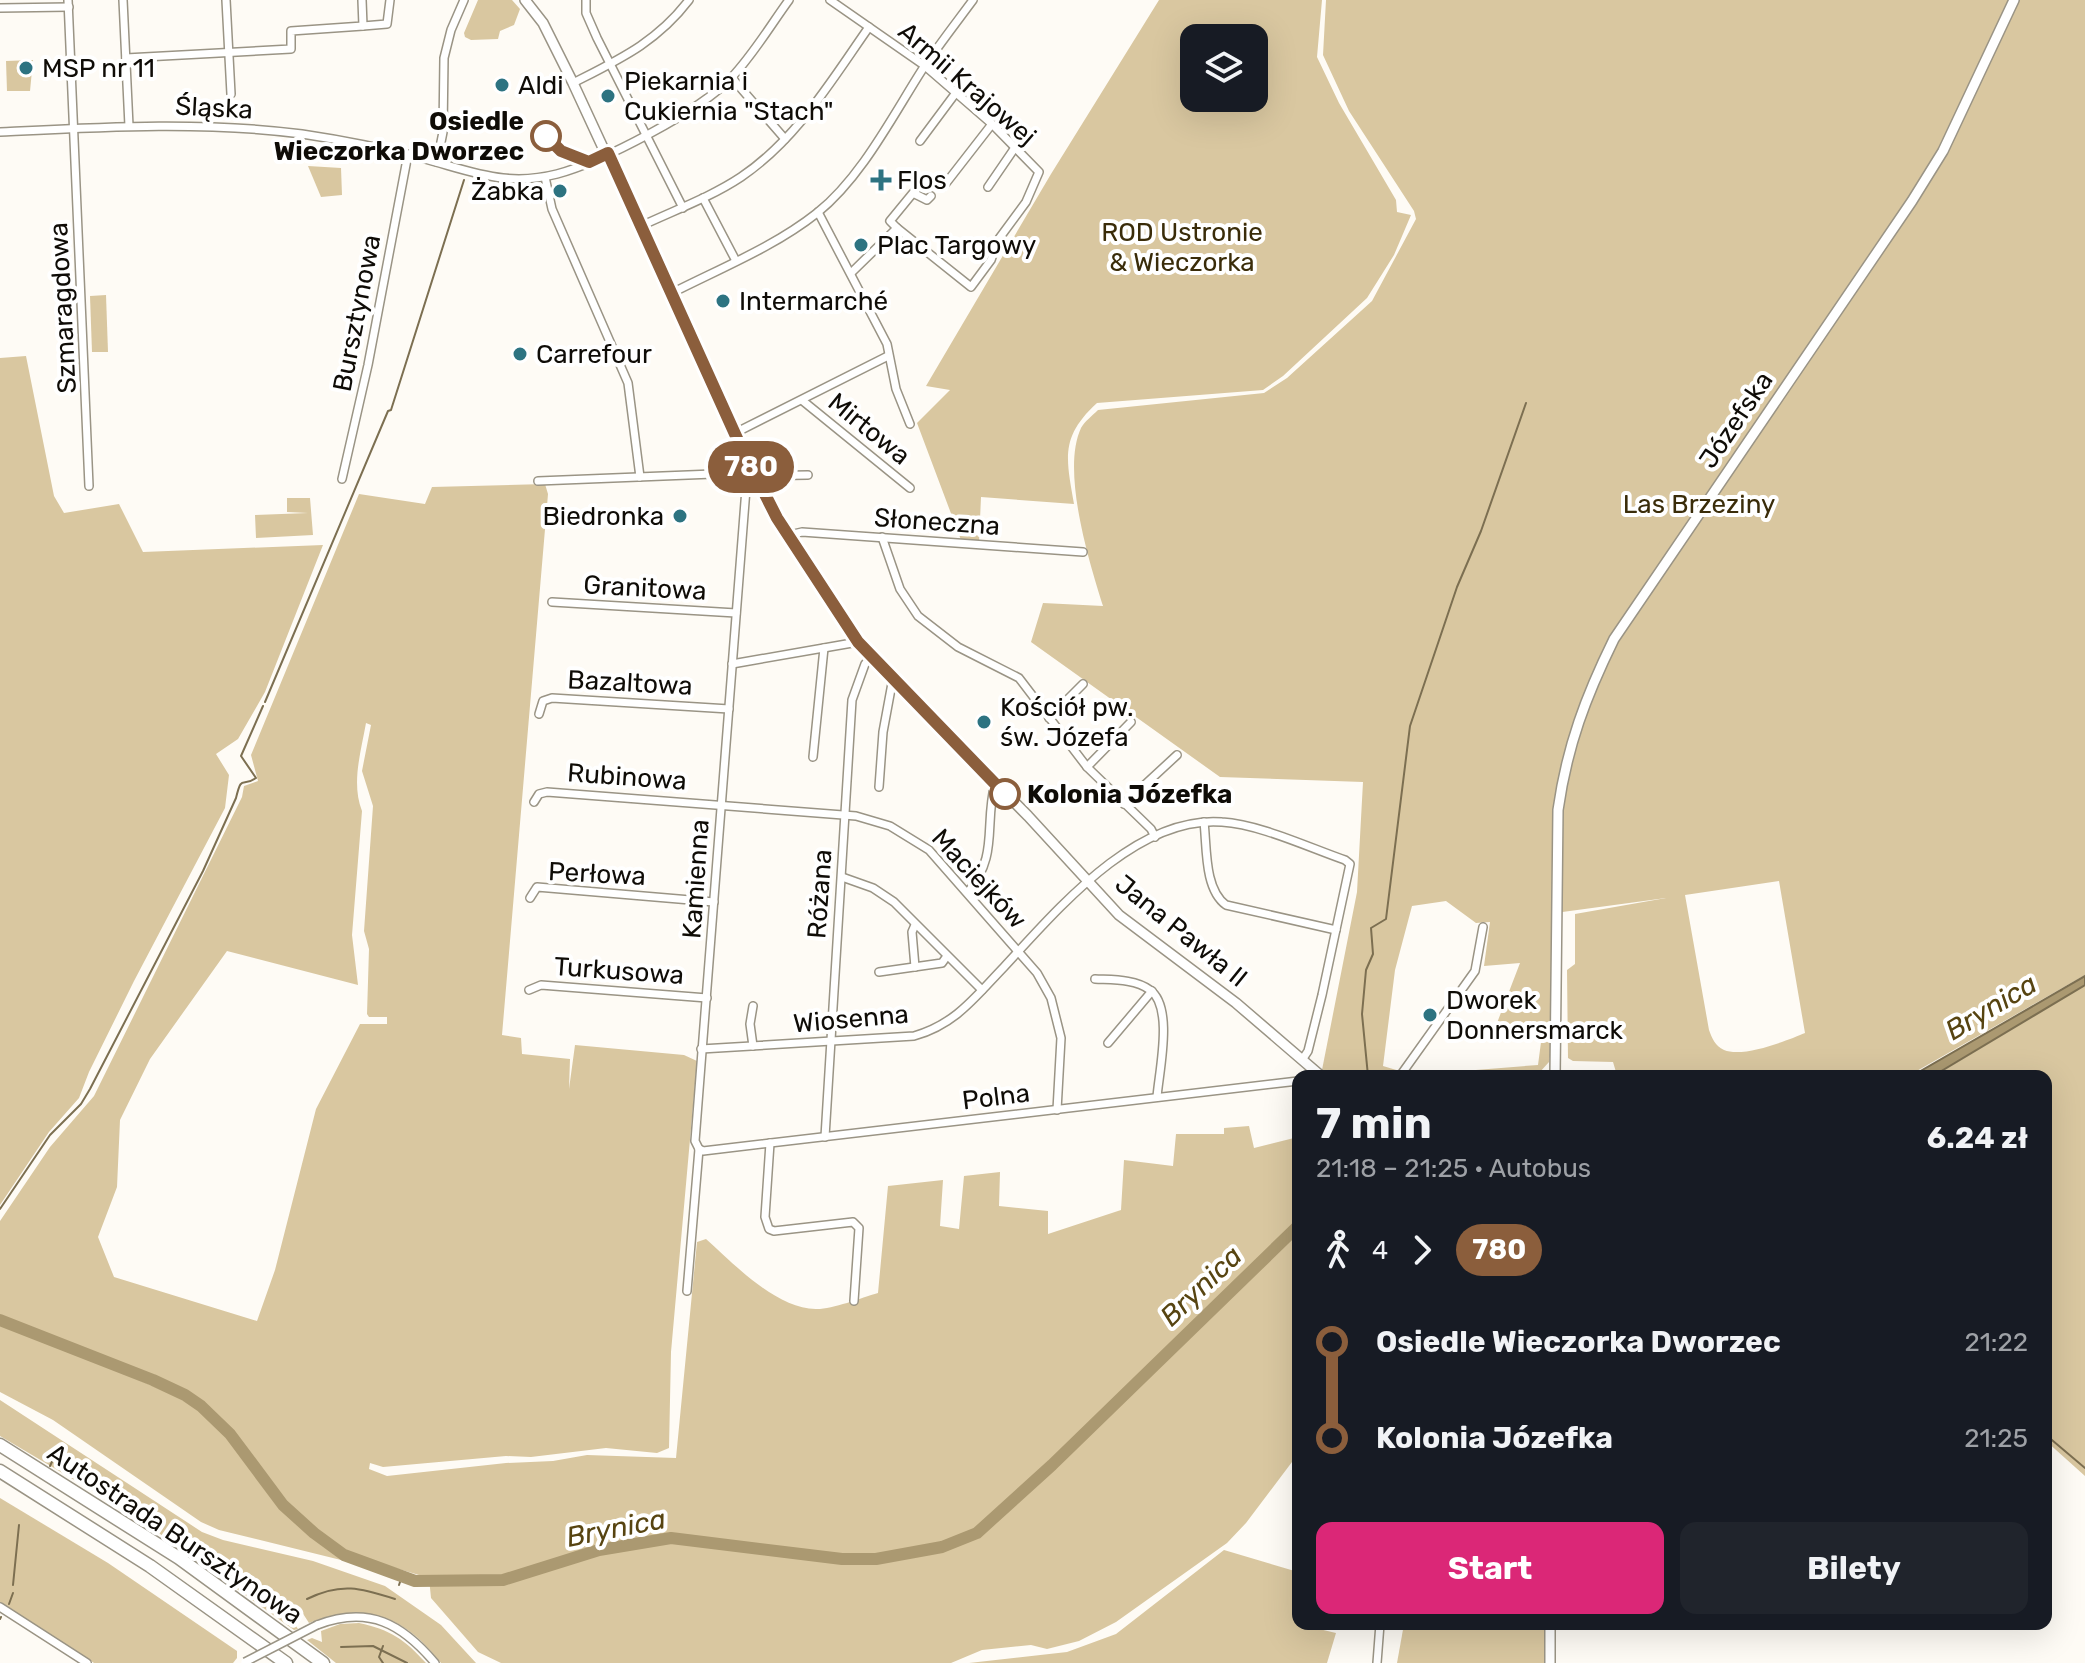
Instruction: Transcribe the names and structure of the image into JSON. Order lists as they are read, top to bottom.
{
  "streets": {
    "highway": ["Autostrada Bursztynowa"],
    "street": [
      "Armii Krajowej",
      "Śląska",
      "Szmaragdowa",
      "Bursztynowa",
      "Józefska",
      "Mirtowa",
      "Słoneczna",
      "Granitowa",
      "Bazaltowa",
      "Rubinowa",
      "Perłowa",
      "Kamienna",
      "Maciejków",
      "Różana",
      "Jana Pawła II",
      "Turkusowa",
      "Wiosenna",
      "Polna"
    ]
  },
  "crossings": [
    ["Śląska", "Szmaragdowa"],
    ["Śląska", "Bursztynowa"],
    ["Śląska", "Jana Pawła II"],
    ["Słoneczna", "Jana Pawła II"],
    ["Granitowa", "Kamienna"],
    ["Bazaltowa", "Kamienna"],
    ["Rubinowa", "Kamienna"],
    ["Rubinowa", "Maciejków"],
    ["Perłowa", "Kamienna"],
    ["Kamienna", "Maciejków"],
    ["Kamienna", "Jana Pawła II"],
    ["Kamienna", "Turkusowa"],
    ["Kamienna", "Wiosenna"],
    ["Kamienna", "Polna"],
    ["Maciejków", "Różana"],
    ["Maciejków", "Wiosenna"],
    ["Maciejków", "Polna"],
    ["Różana", "Jana Pawła II"],
    ["Różana", "Wiosenna"],
    ["Różana", "Polna"],
    ["Jana Pawła II", "Wiosenna"]
  ],
  "water": ["Brynica"],
  "parks": ["ROD Ustronie & Wieczorka", "Las Brzeziny"],
  "places": {
    "other": [
      "MSP nr 11",
      "Aldi",
      "Piekarnia i Cukiernia \"Stach\"",
      "Osiedle Wieczorka Dworzec",
      "Żabka",
      "Plac Targowy",
      "Intermarché",
      "Carrefour",
      "Biedronka",
      "Kościół pw. św. Józefa",
      "Kolonia Józefka",
      "Dworek Donnersmarck"
    ],
    "health": ["Flos"]
  },
  "lines": ["bus line 780"],
  "page": {
    "on_map": "780",
    "heading": ["7 min", "21:18 – 21:25 · Autobus", "6.24 zł"],
    "legs": ["4", "780"],
    "list": [
      {
        "name": "Osiedle Wieczorka Dworzec",
        "value": "21:22"
      },
      {
        "name": "Kolonia Józefka",
        "value": "21:25"
      }
    ],
    "buttons": ["Start", "Bilety"]
  }
}
